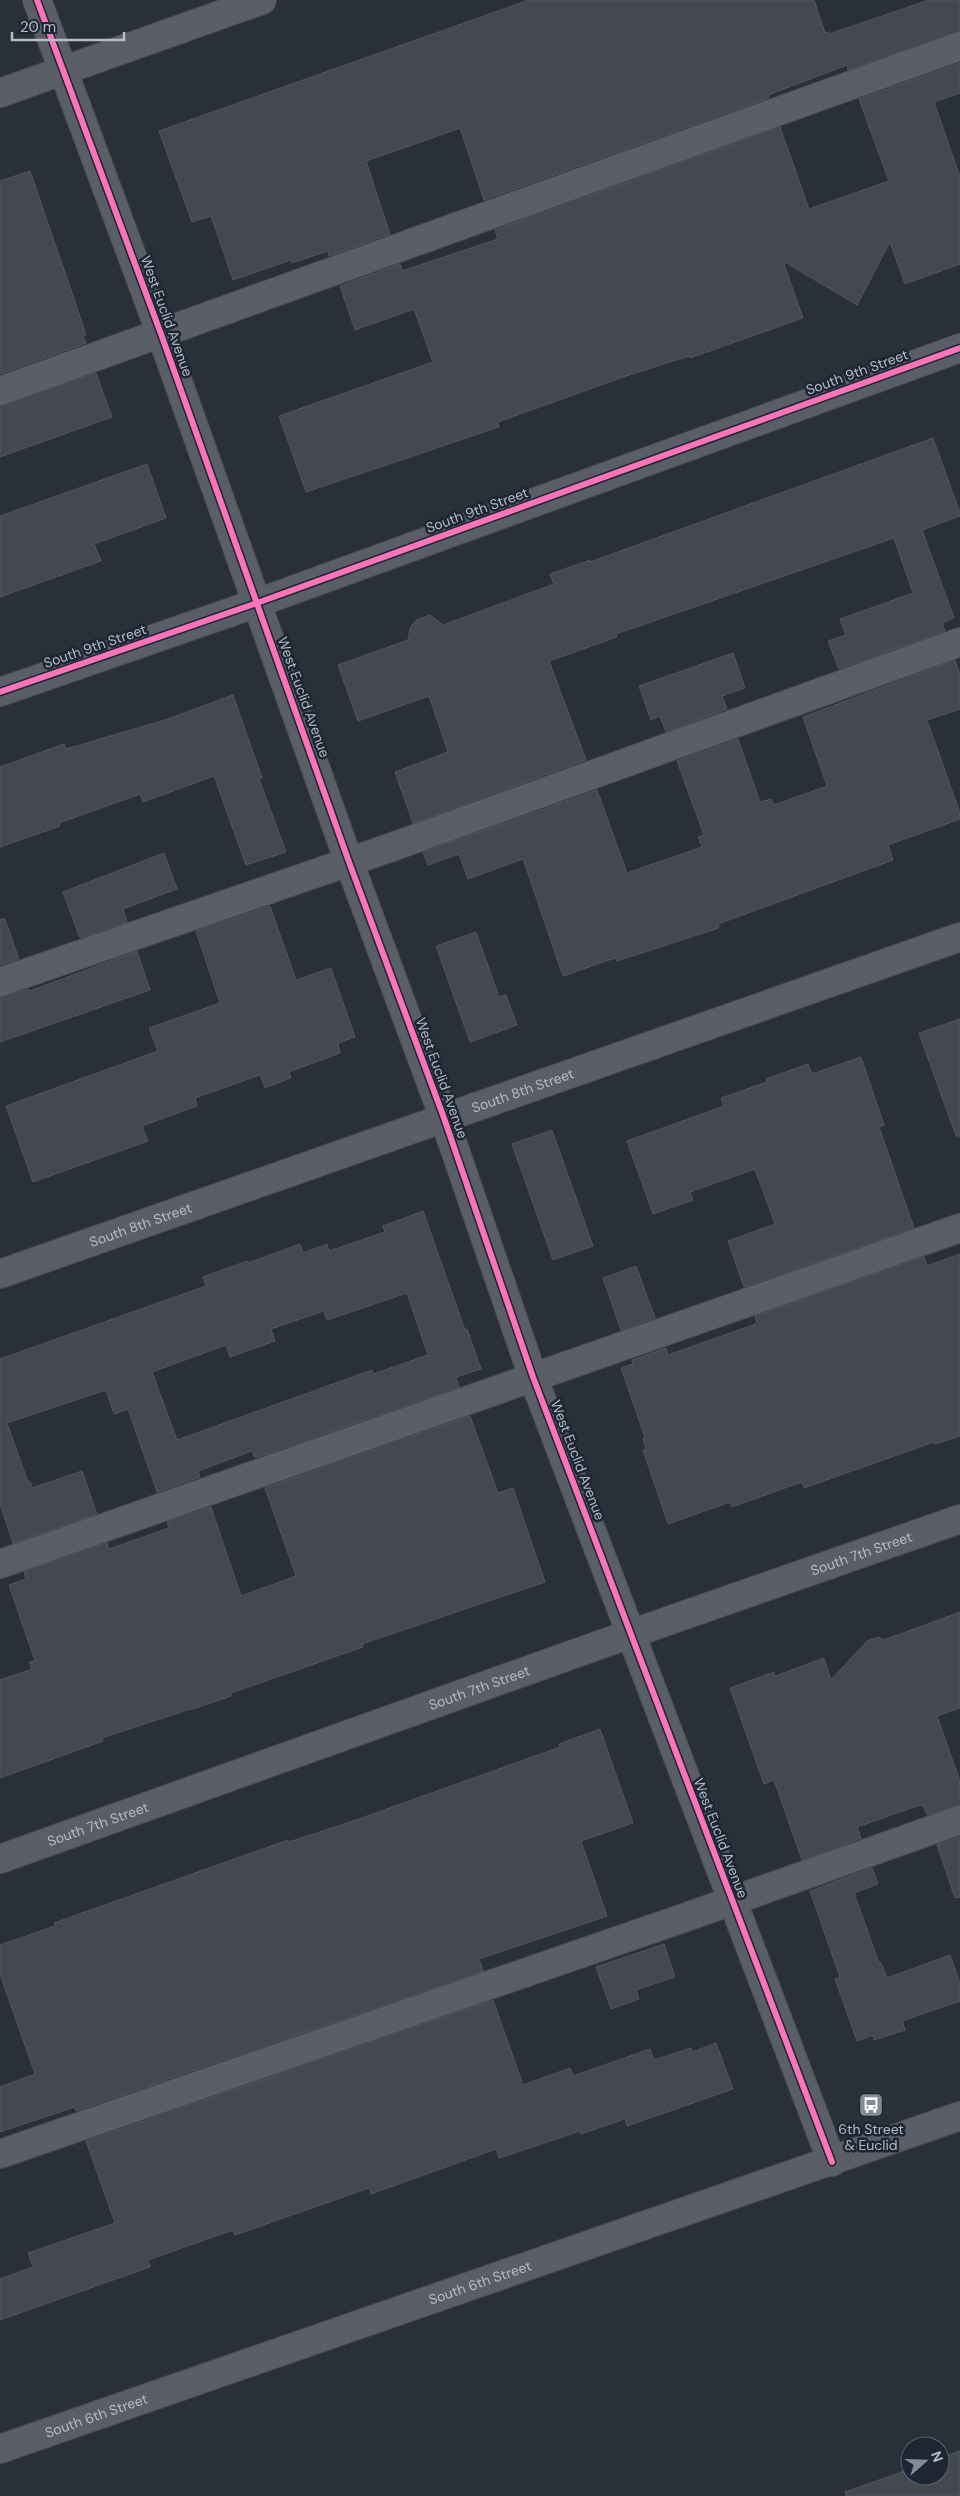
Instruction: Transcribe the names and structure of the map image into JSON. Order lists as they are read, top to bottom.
{
  "streets": {
    "street": [
      "West Euclid Avenue",
      "South 9th Street",
      "South 8th Street",
      "South 7th Street",
      "South 6th Street"
    ]
  },
  "crossings": [
    ["West Euclid Avenue", "South 9th Street"],
    ["West Euclid Avenue", "South 8th Street"],
    ["West Euclid Avenue", "South 7th Street"],
    ["West Euclid Avenue", "South 6th Street"]
  ],
  "places": {
    "bus stop": ["6th Street & Euclid"]
  },
  "scale_bar": "20 m",
  "north": "right"
}
